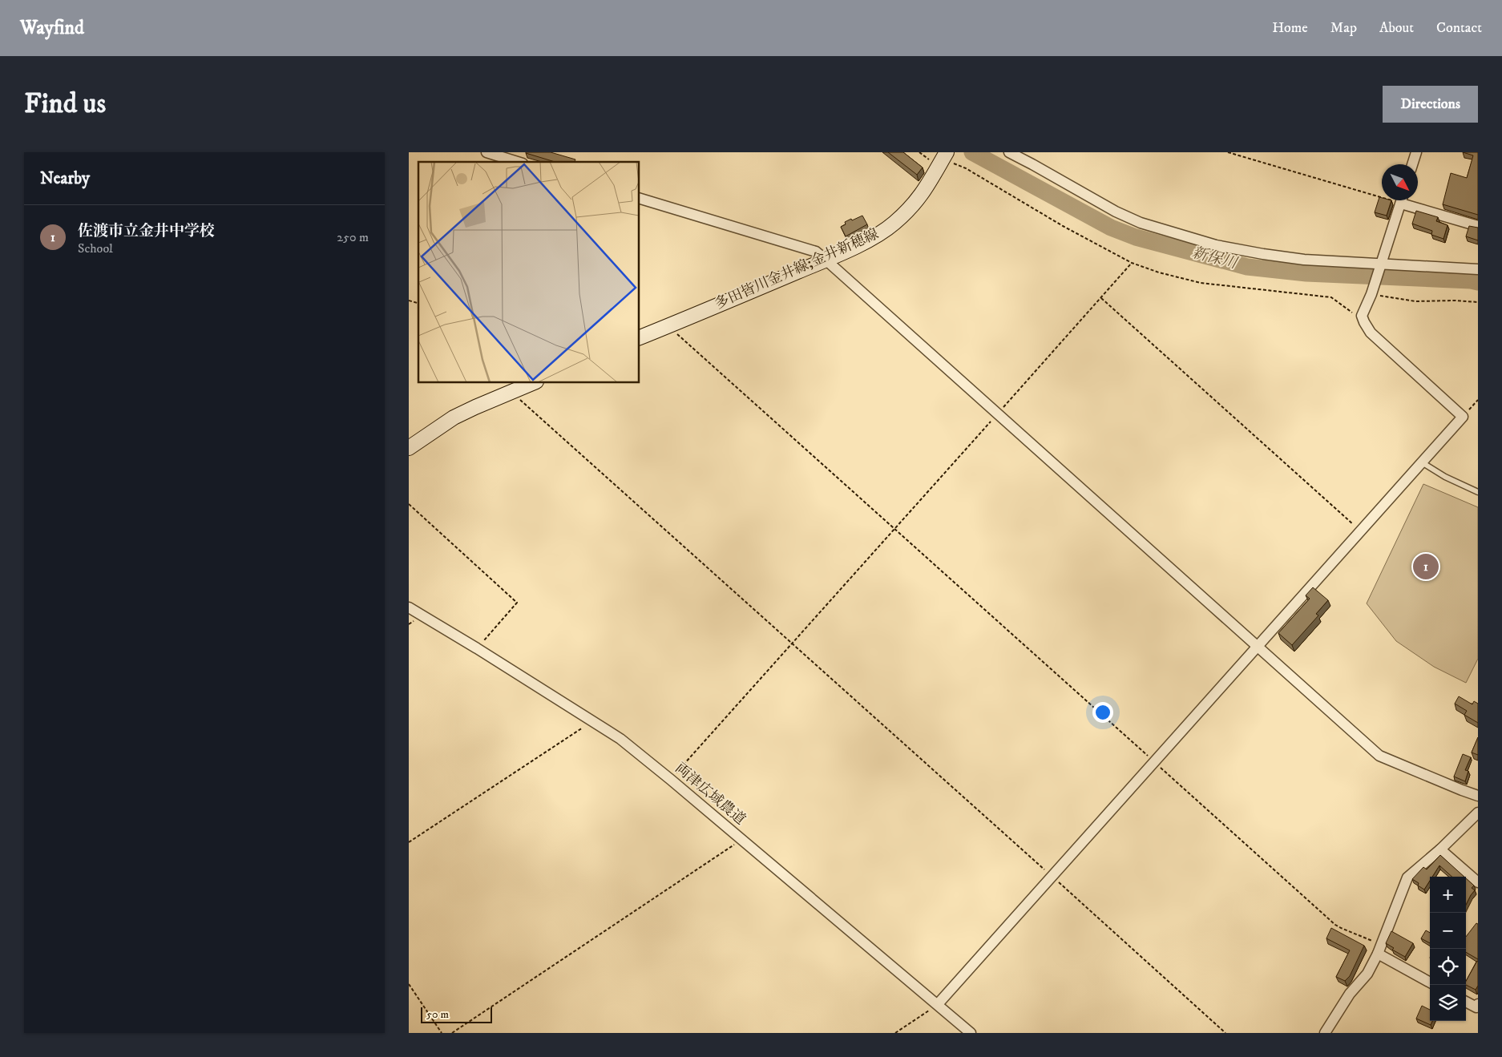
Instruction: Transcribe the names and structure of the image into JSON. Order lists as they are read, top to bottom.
{
  "streets": {
    "main road": ["多田皆川金井線;金井新穂線"],
    "street": ["両津広域農道"]
  },
  "water": ["新保川"],
  "scale_bar": "50 m",
  "north": "bottom right",
  "page": {
    "header": "Wayfind",
    "nav": [
      "Home",
      "Map",
      "About",
      "Contact"
    ],
    "buttons": "Directions",
    "title": "Find us",
    "heading": "Nearby",
    "list": [
      {
        "mark": "1",
        "name": "佐渡市立金井中学校",
        "note": "School",
        "value": "250 m"
      }
    ],
    "pins": "1",
    "map_buttons": ["+", "−"],
    "scale": "50 m"
  }
}
